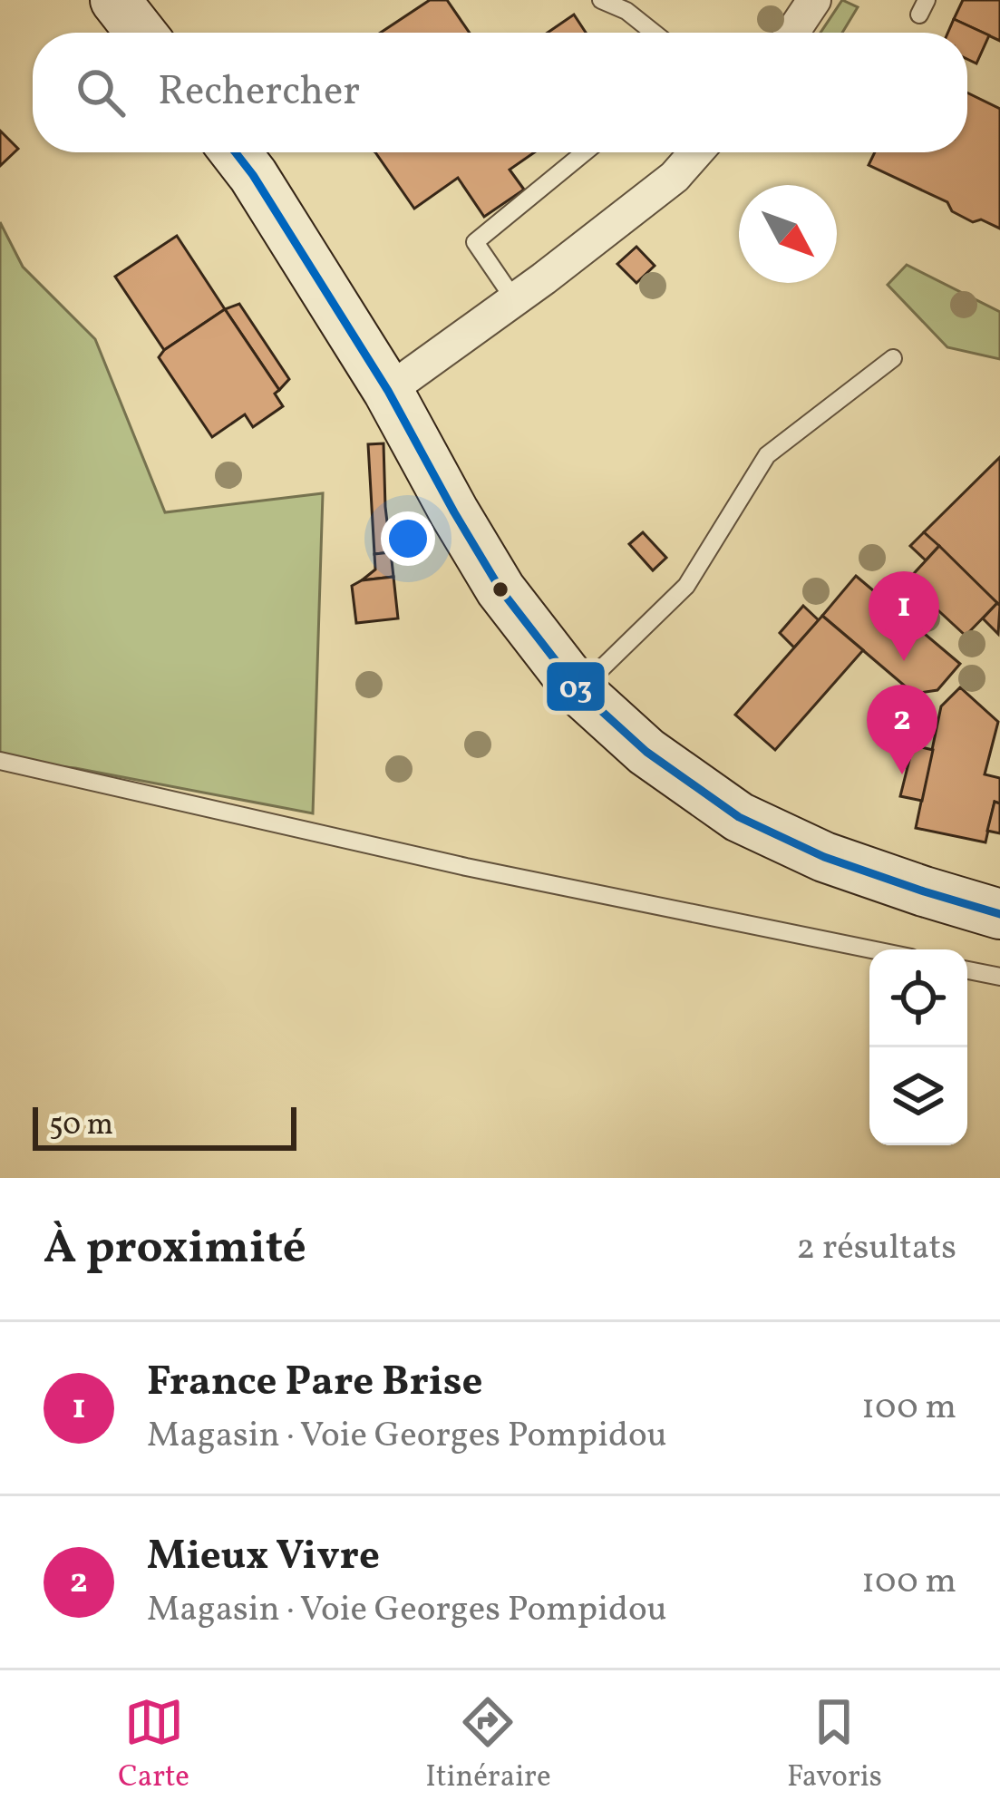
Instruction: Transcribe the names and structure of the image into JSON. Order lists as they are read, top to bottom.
{
  "lines": ["transit line 03"],
  "scale_bar": "50 m",
  "north": "bottom right",
  "page": {
    "search": "Rechercher",
    "pins": ["1", "2"],
    "scale": "50 m",
    "heading": ["À proximité", "2 résultats"],
    "list": [
      {
        "mark": "1",
        "name": "France Pare Brise",
        "note": "Magasin · Voie Georges Pompidou",
        "value": "100 m"
      },
      {
        "mark": "2",
        "name": "Mieux Vivre",
        "note": "Magasin · Voie Georges Pompidou",
        "value": "100 m"
      }
    ],
    "nav": ["Carte", "Itinéraire", "Favoris"]
  }
}
